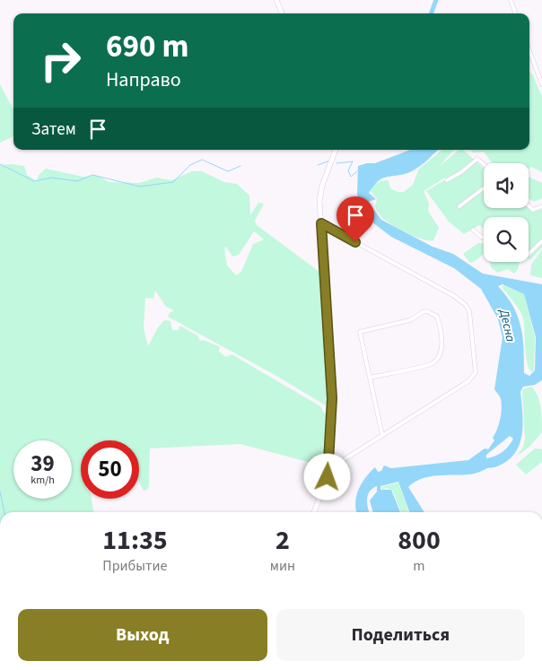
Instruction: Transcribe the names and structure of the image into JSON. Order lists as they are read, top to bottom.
{
  "water": ["Десна"],
  "page": {
    "turn": ["690 m", "Направо"],
    "then": "Затем",
    "speed": "39 km/h",
    "limit": "50",
    "eta": [
      "11:35",
      "Прибытие",
      "2",
      "мин",
      "800",
      "m"
    ],
    "buttons": ["Выход", "Поделиться"]
  }
}
